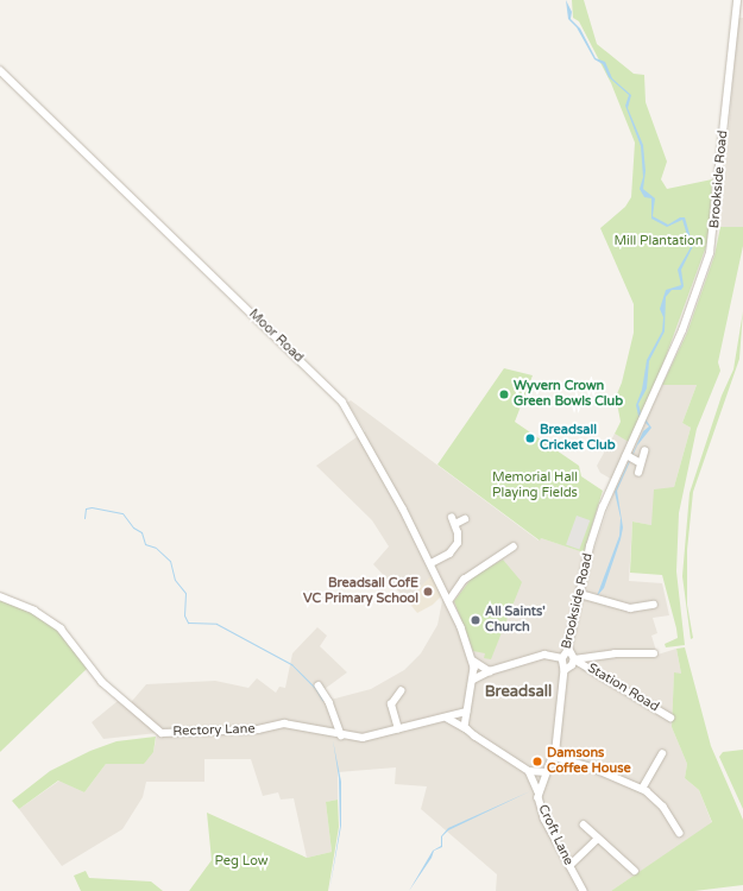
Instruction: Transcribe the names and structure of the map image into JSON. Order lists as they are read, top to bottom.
{
  "streets": {
    "street": [
      "Brookside Road",
      "Moor Road",
      "Station Road",
      "Rectory Lane",
      "Croft Lane"
    ]
  },
  "crossings": [
    ["Brookside Road", "Station Road"],
    ["Brookside Road", "Croft Lane"],
    ["Moor Road", "Rectory Lane"]
  ],
  "districts": ["Breadsall"],
  "parks": ["Mill Plantation", "Memorial Hall Playing Fields", "Peg Low"],
  "places": [
    "Wyvern Crown Green Bowls Club",
    "Breadsall Cricket Club",
    "Breadsall CofE VC Primary School",
    "All Saints' Church",
    "Damsons Coffee House"
  ]
}
